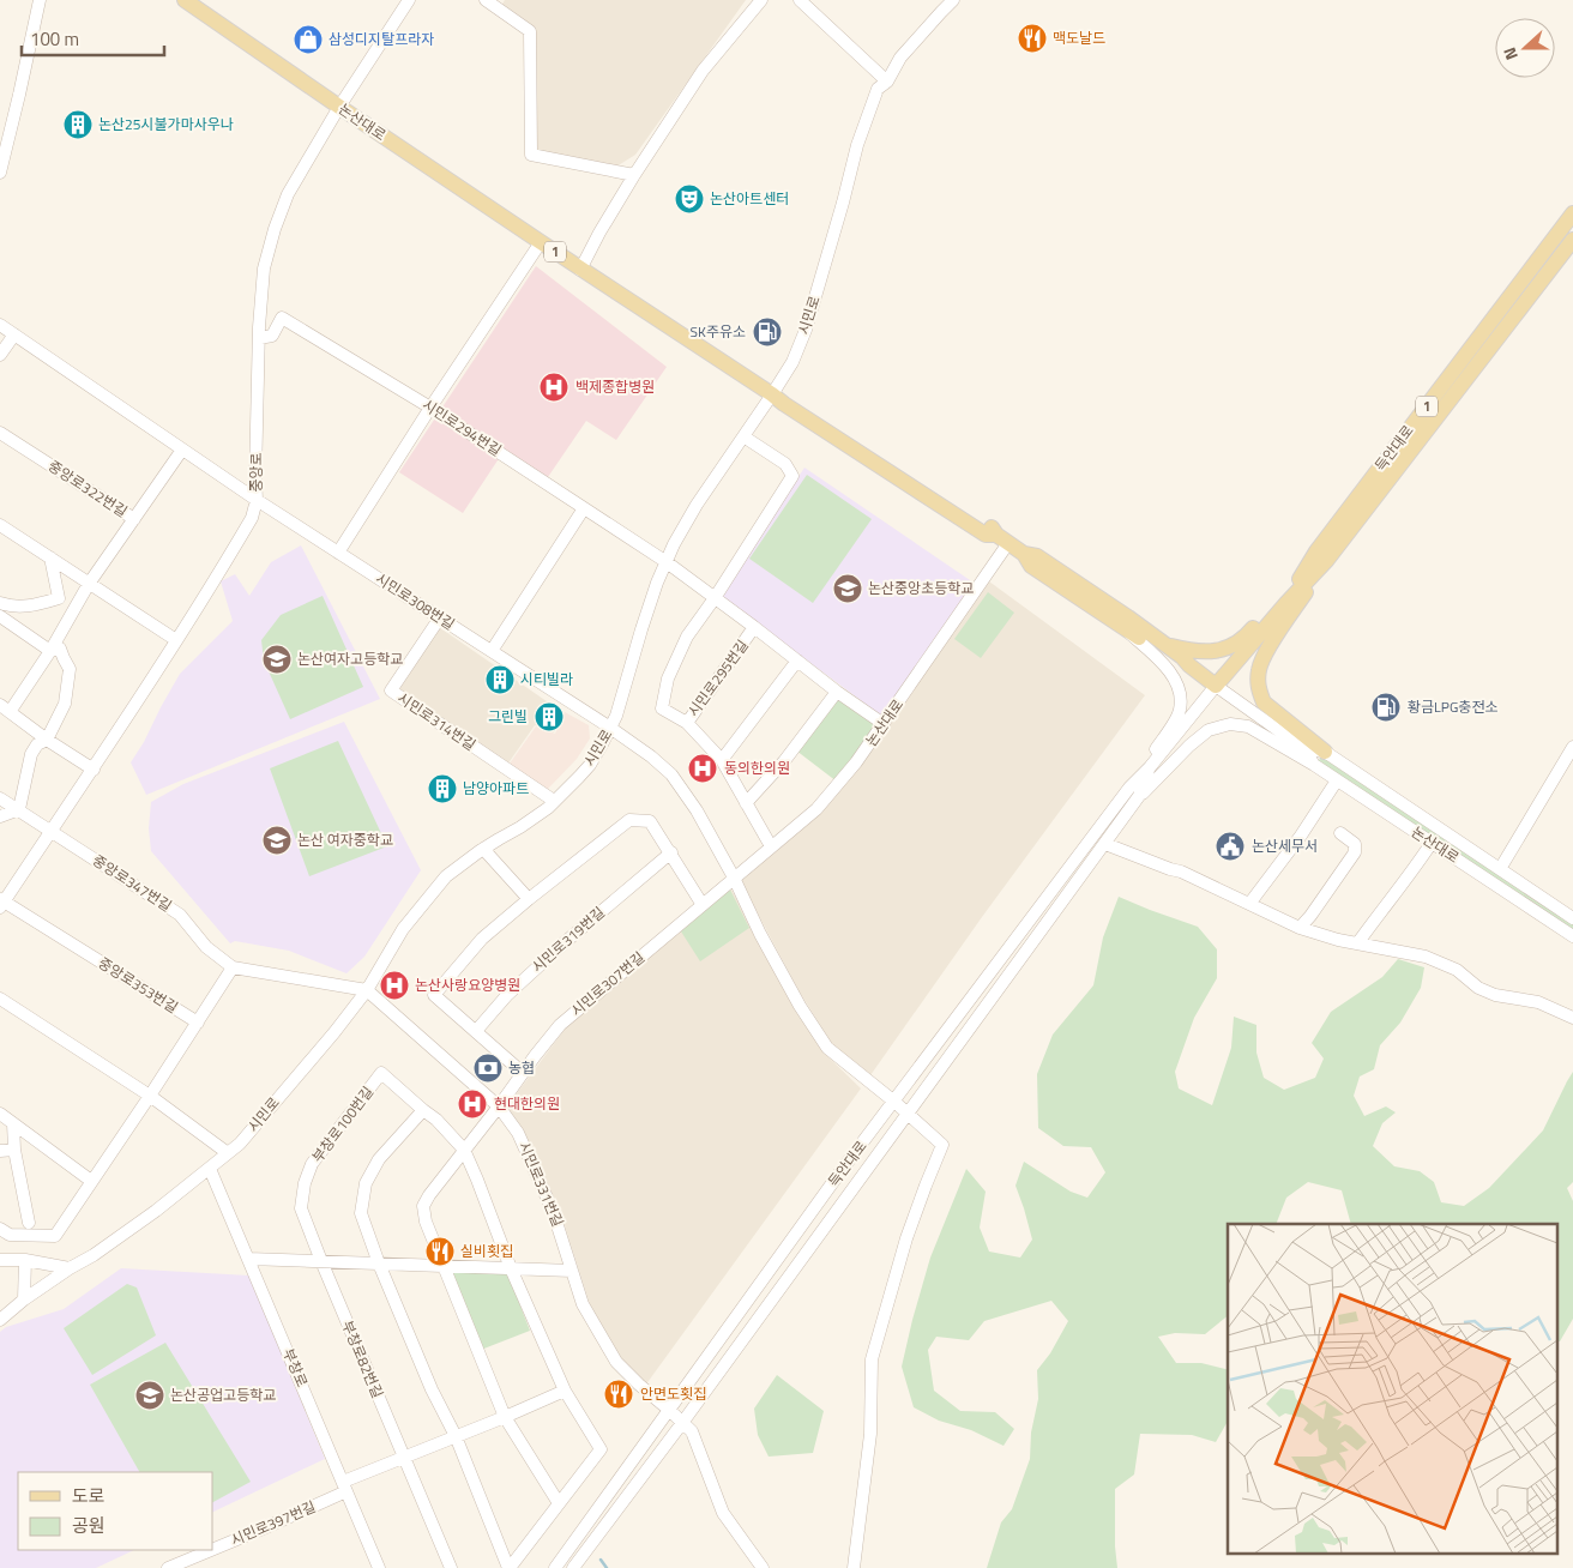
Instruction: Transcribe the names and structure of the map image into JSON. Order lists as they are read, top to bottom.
{
  "streets": {
    "main road": ["논산대로", "1", "득안대로"],
    "street": [
      "시민로",
      "시민로294번길",
      "중앙로",
      "중앙로322번길",
      "시민로308번길",
      "시민로295번길",
      "시민로314번길",
      "중앙로347번길",
      "시민로319번길",
      "시민로307번길",
      "중앙로353번길",
      "부창로100번길",
      "시민로331번길",
      "부창로82번길",
      "부창로",
      "시민로397번길"
    ]
  },
  "crossings": [
    ["논산대로", "1"],
    ["논산대로", "시민로"],
    ["논산대로", "득안대로"],
    ["논산대로", "중앙로"],
    ["논산대로", "시민로295번길"],
    ["논산대로", "시민로307번길"],
    ["1", "득안대로"],
    ["시민로", "시민로294번길"],
    ["시민로", "시민로308번길"],
    ["시민로", "시민로295번길"],
    ["시민로", "시민로314번길"],
    ["시민로", "중앙로347번길"],
    ["시민로", "시민로331번길"],
    ["시민로", "부창로"],
    ["시민로294번길", "중앙로"],
    ["시민로294번길", "시민로295번길"],
    ["득안대로", "시민로331번길"],
    ["중앙로", "시민로308번길"],
    ["중앙로", "중앙로347번길"],
    ["중앙로", "중앙로353번길"],
    ["시민로308번길", "시민로314번길"],
    ["중앙로347번길", "시민로331번길"],
    ["시민로307번길", "시민로331번길"],
    ["부창로100번길", "부창로82번길"],
    ["부창로", "시민로397번길"]
  ],
  "places": {
    "restaurant": ["맥도날드", "실비횟집", "안면도횟집"],
    "shop": ["삼성디지탈프라자"],
    "building": [
      "논산25시불가마사우나",
      "시티빌라",
      "그린빌",
      "남양아파트"
    ],
    "theatre": ["논산아트센터"],
    "fuel station": ["SK주유소", "황금LPG충전소"],
    "hospital": [
      "백제종합병원",
      "동의한의원",
      "논산사랑요양병원",
      "현대한의원"
    ],
    "school or university": [
      "논산중앙초등학교",
      "논산여자고등학교",
      "논산 여자중학교",
      "논산공업고등학교"
    ],
    "public building": ["논산세무서"],
    "bank": ["농협"]
  },
  "legend": ["도로", "공원"],
  "scale_bar": "100 m",
  "north": "left"
}
